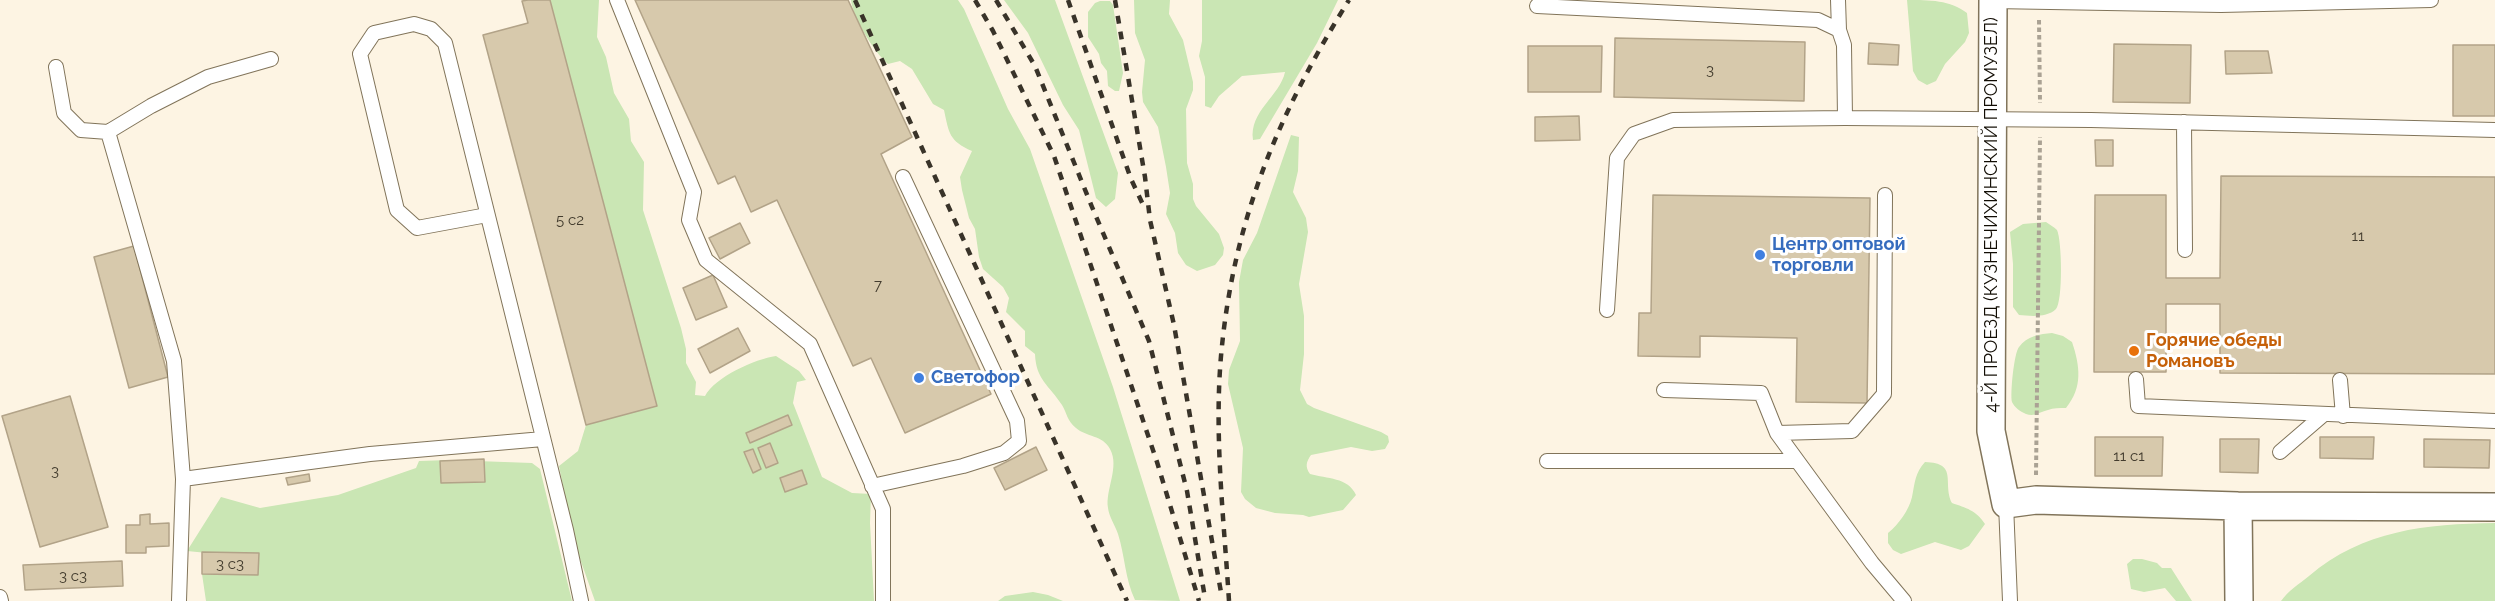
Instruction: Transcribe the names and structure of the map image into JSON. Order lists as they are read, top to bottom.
{
  "streets": {
    "street": ["4-Й ПРОЕЗД (КУЗНЕЧИХИНСКИЙ ПРОМУЗЕЛ)"]
  },
  "places": ["Центр оптовой торговли", "Горячие обеды Романовъ", "Светофор"],
  "house_numbers": [
    "3",
    "5 с2",
    "11",
    "7",
    "11 с1",
    "3",
    "3 с3",
    "3 с3"
  ]
}
